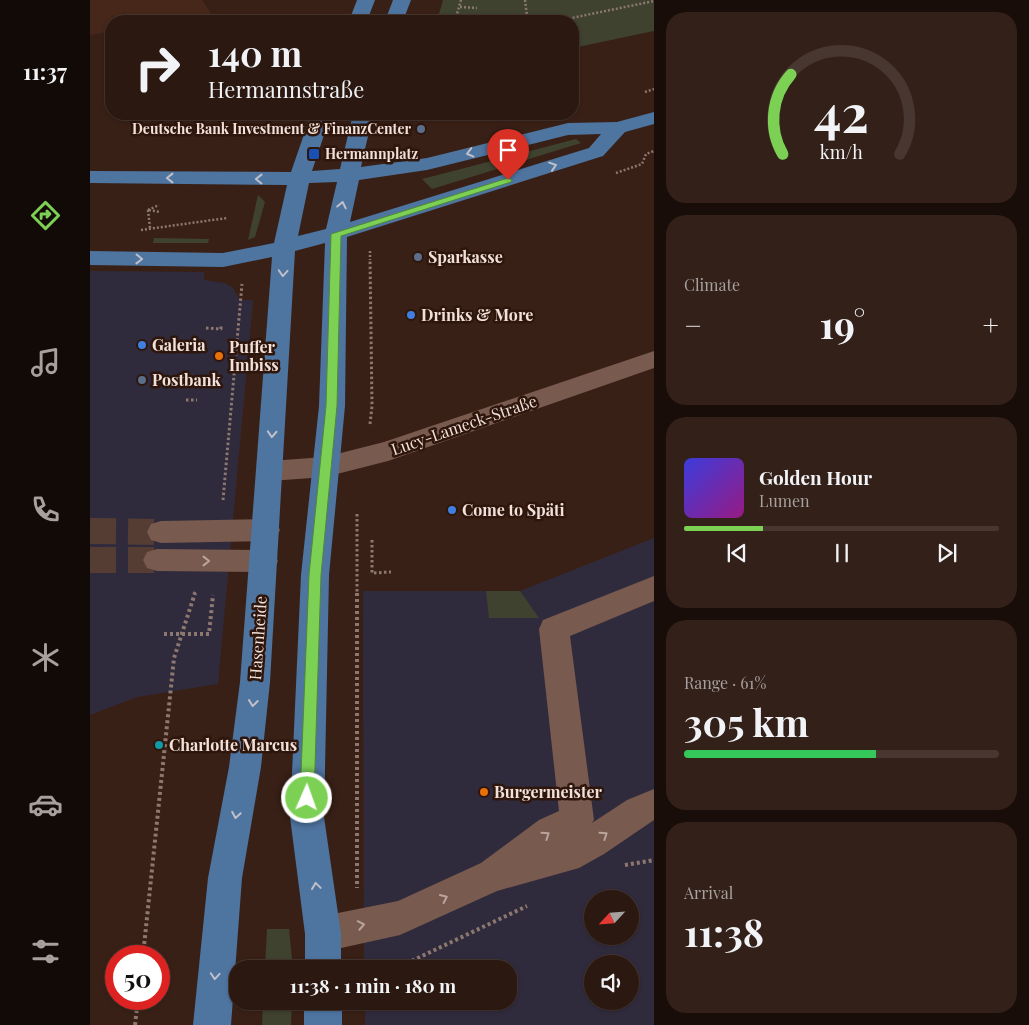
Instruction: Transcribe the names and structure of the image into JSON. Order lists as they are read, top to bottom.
{
  "streets": {
    "main road": ["Hasenheide"],
    "street": ["Lucy-Lameck-Straße"]
  },
  "crossings": [
    ["Lucy-Lameck-Straße", "Hasenheide"]
  ],
  "places": {
    "other": [
      "Deutsche Bank Investment & FinanzCenter",
      "Sparkasse",
      "Drinks & More",
      "Galeria",
      "Puffer Imbiss",
      "Postbank",
      "Come to Späti",
      "Charlotte Marcus",
      "Burgermeister"
    ],
    "transit": ["Hermannplatz"]
  },
  "north": "bottom left",
  "page": {
    "tabs": "11:37",
    "turn": ["140 m", "Hermannstraße"],
    "tile": [
      "Climate",
      ["Range · 61%", "305 km"],
      ["Arrival", "11:38"]
    ],
    "heat": ["−", "19°", "+"],
    "song": ["Golden Hour", "Lumen"],
    "limit": "50",
    "trip": "11:38 · 1 min · 180 m",
    "gauge": ["42", "km/h"]
  }
}
